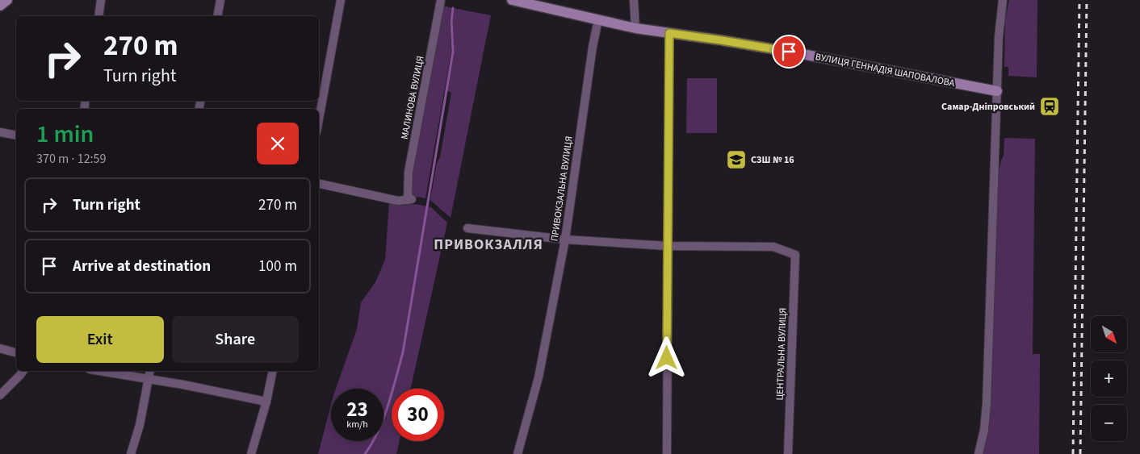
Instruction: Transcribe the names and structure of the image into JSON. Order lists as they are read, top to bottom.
{
  "streets": {
    "street": [
      "ВУЛИЦЯ ГЕННАДІЯ ШАПОВАЛОВА",
      "МАЛИНОВА ВУЛИЦЯ",
      "ПРИВОКЗАЛЬНА ВУЛИЦЯ",
      "ЦЕНТРАЛЬНА ВУЛИЦЯ"
    ]
  },
  "crossings": [
    ["ВУЛИЦЯ ГЕННАДІЯ ШАПОВАЛОВА", "ПРИВОКЗАЛЬНА ВУЛИЦЯ"]
  ],
  "districts": ["ПРИВОКЗАЛЛЯ"],
  "places": {
    "station": ["Самар-Дніпровський"],
    "school or university": ["СЗШ № 16"]
  },
  "north": "bottom right",
  "page": {
    "turn": ["270 m", "Turn right"],
    "heading": ["1 min", "370 m · 12:59"],
    "list": [
      {
        "name": "Turn right",
        "value": "270 m"
      },
      {
        "name": "Arrive at destination",
        "value": "100 m"
      }
    ],
    "buttons": ["Exit", "Share"],
    "map_buttons": ["+", "−"],
    "speed": "23 km/h",
    "limit": "30"
  }
}
